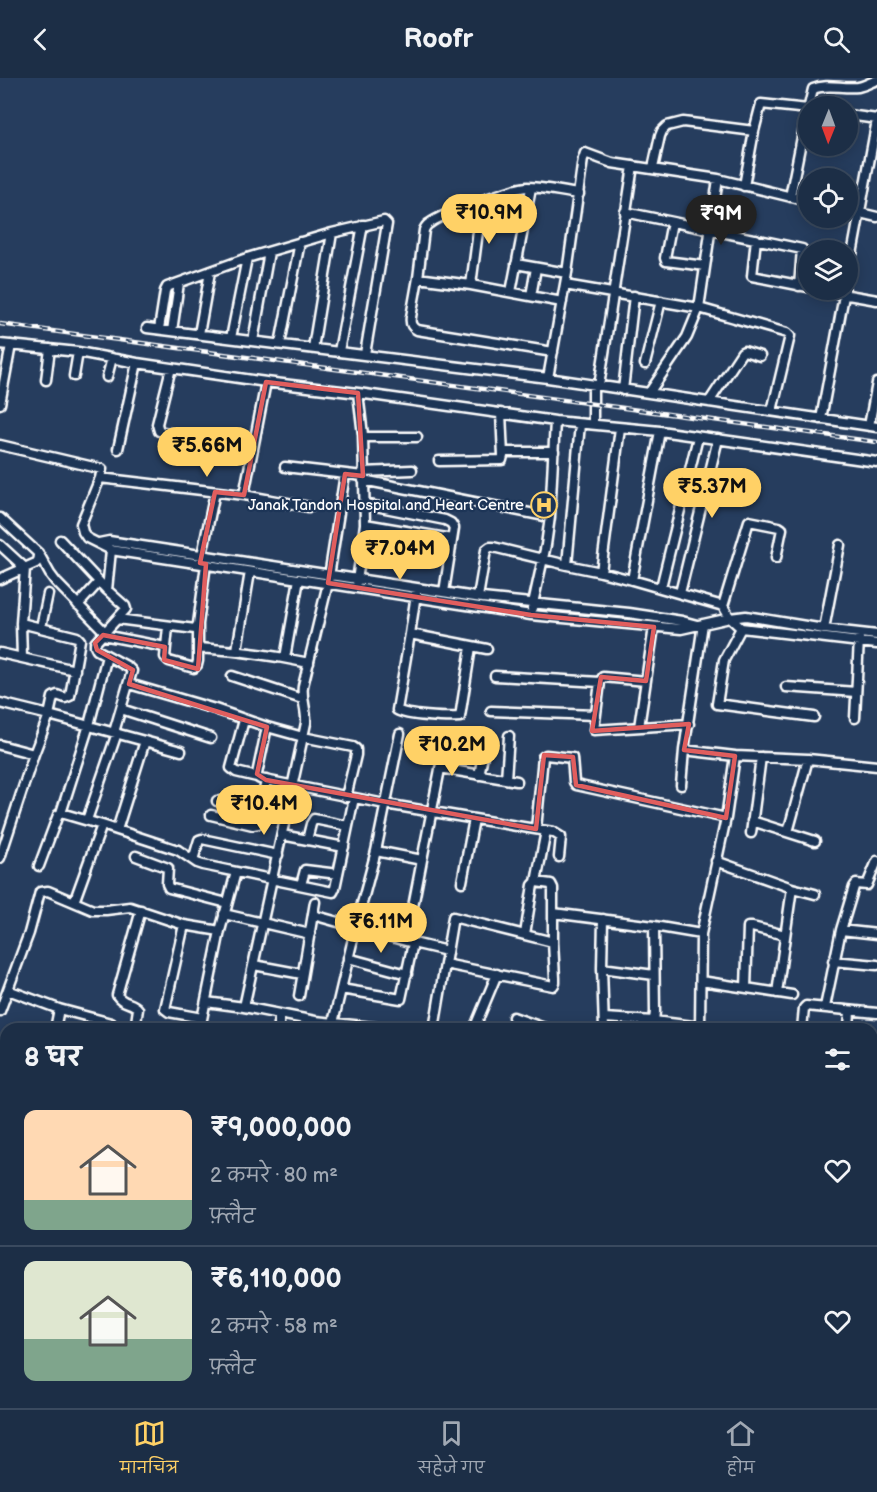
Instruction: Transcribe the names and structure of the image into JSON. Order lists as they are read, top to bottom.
{
  "places": {
    "hospital": ["Janak Tandon Hospital and Heart Centre"]
  },
  "north": "bottom",
  "page": {
    "header": "Roofr",
    "price": [
      "₹10.9M",
      "₹9M",
      "₹5.66M",
      "₹5.37M",
      "₹7.04M",
      "₹10.2M",
      "₹10.4M",
      "₹6.11M"
    ],
    "heading": "8 घर",
    "list": [
      {
        "name": "₹9,000,000",
        "note": "2 कमरे · 80 m² · फ़्लैट"
      },
      {
        "name": "₹6,110,000",
        "note": "2 कमरे · 58 m² · फ़्लैट"
      }
    ],
    "tabs": ["मानचित्र", "सहेजे गए", "होम"]
  }
}
